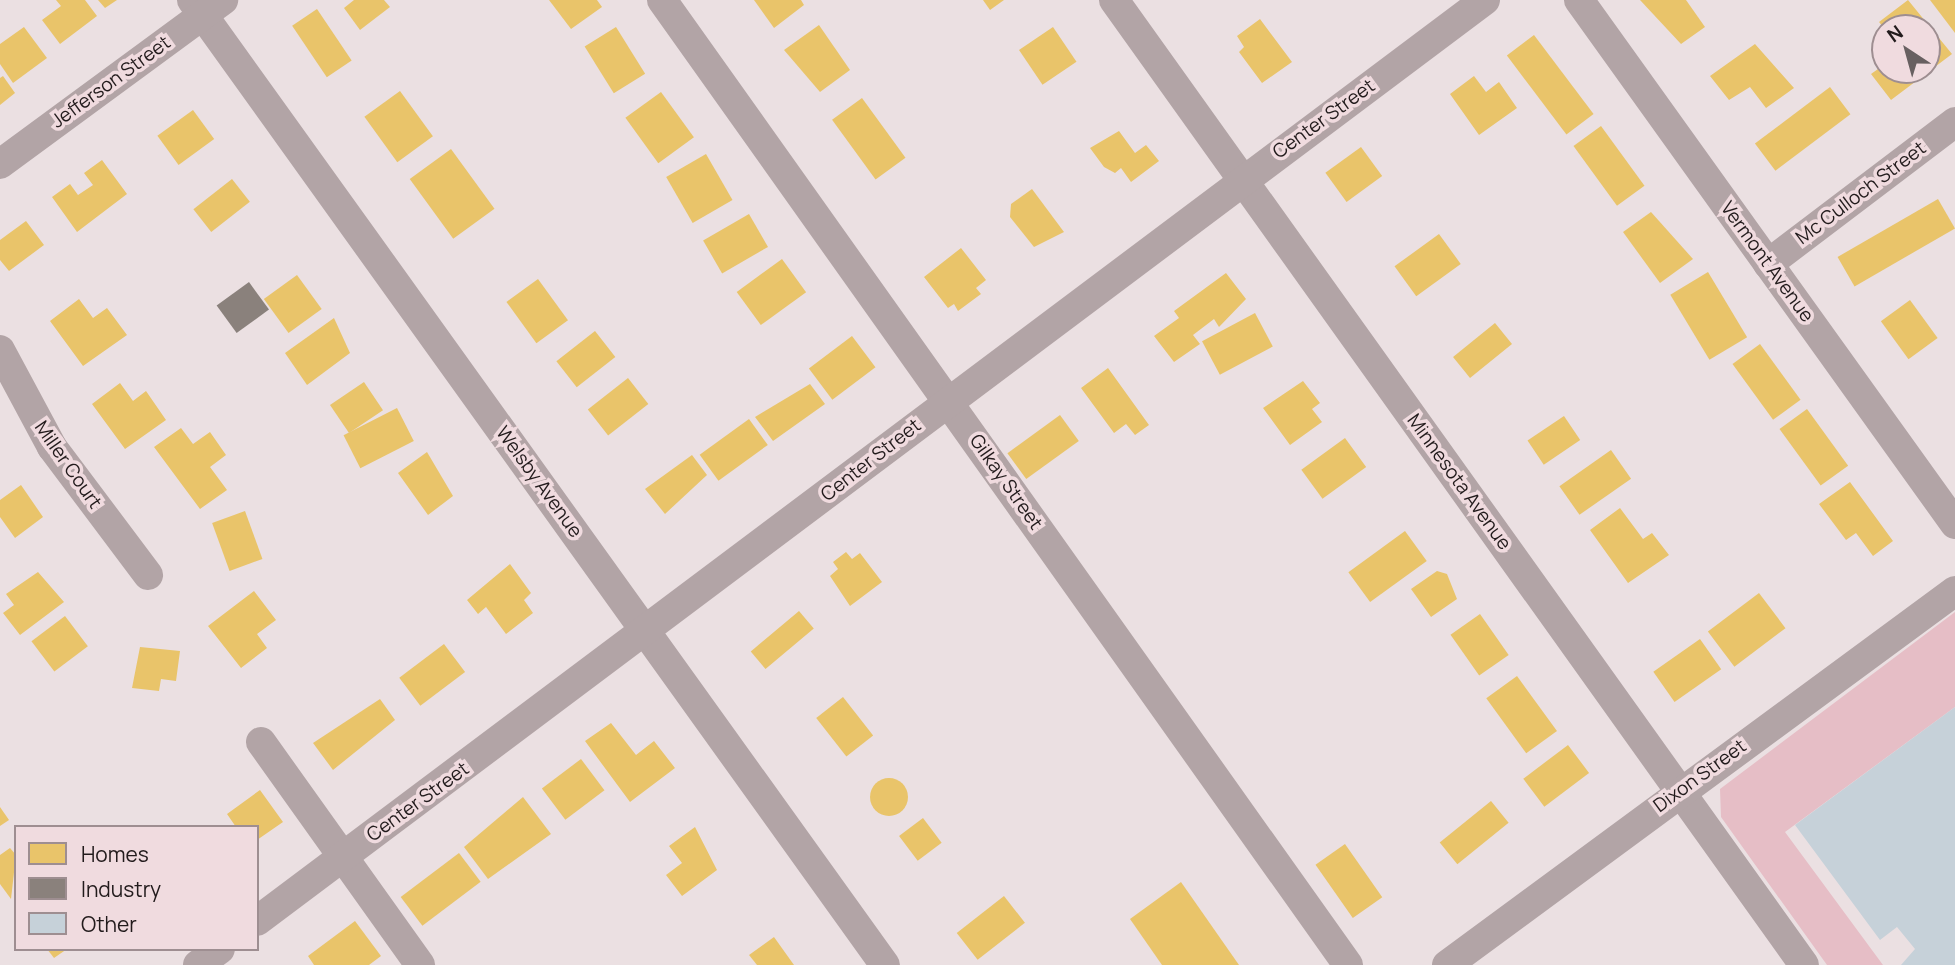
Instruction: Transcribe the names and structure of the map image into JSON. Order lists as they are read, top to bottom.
{
  "streets": {
    "street": [
      "Jefferson Street",
      "Center Street",
      "Mc Culloch Street",
      "Vermont Avenue",
      "Miller Court",
      "Welsby Avenue",
      "Gilkay Street",
      "Minnesota Avenue",
      "Dixon Street"
    ]
  },
  "crossings": [
    ["Jefferson Street", "Welsby Avenue"],
    ["Center Street", "Welsby Avenue"],
    ["Center Street", "Gilkay Street"],
    ["Center Street", "Minnesota Avenue"],
    ["Mc Culloch Street", "Vermont Avenue"],
    ["Minnesota Avenue", "Dixon Street"]
  ],
  "legend": ["Homes", "Industry", "Other"],
  "north": "top left"
}
